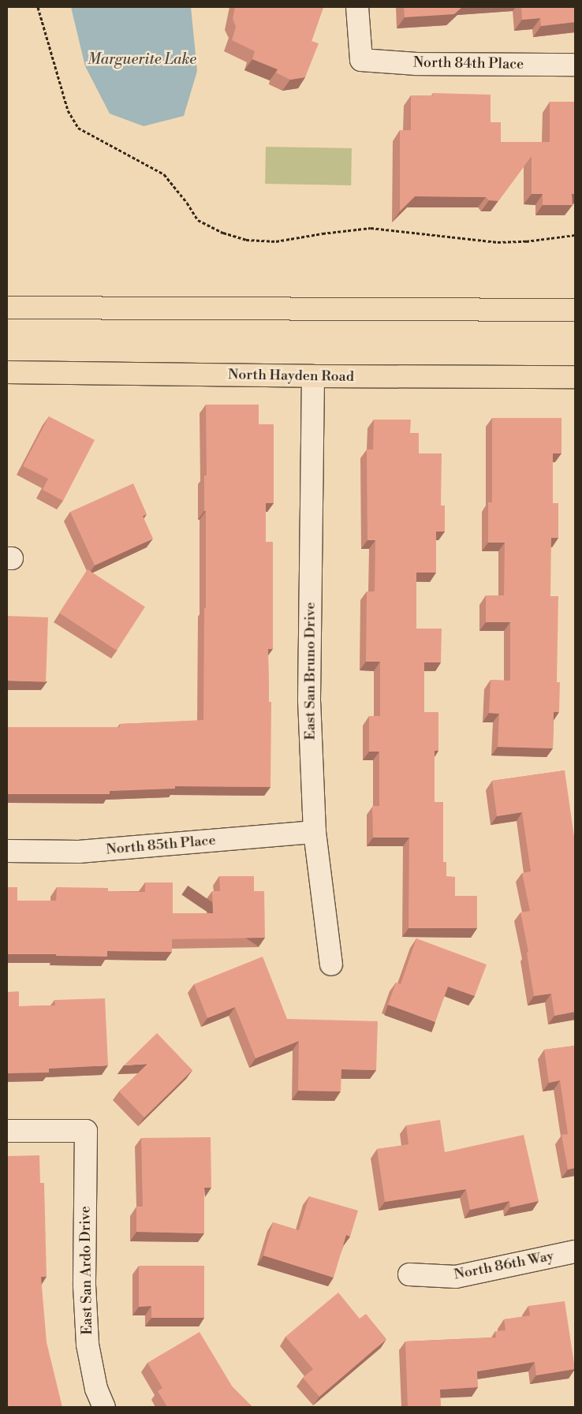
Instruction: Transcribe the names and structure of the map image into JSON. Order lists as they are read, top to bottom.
{
  "streets": {
    "main road": ["North Hayden Road"],
    "street": [
      "North 84th Place",
      "East San Bruno Drive",
      "North 85th Place",
      "North 86th Way",
      "East San Ardo Drive"
    ]
  },
  "crossings": [
    ["North Hayden Road", "East San Bruno Drive"],
    ["East San Bruno Drive", "North 85th Place"]
  ],
  "water": ["Marguerite Lake"]
}
